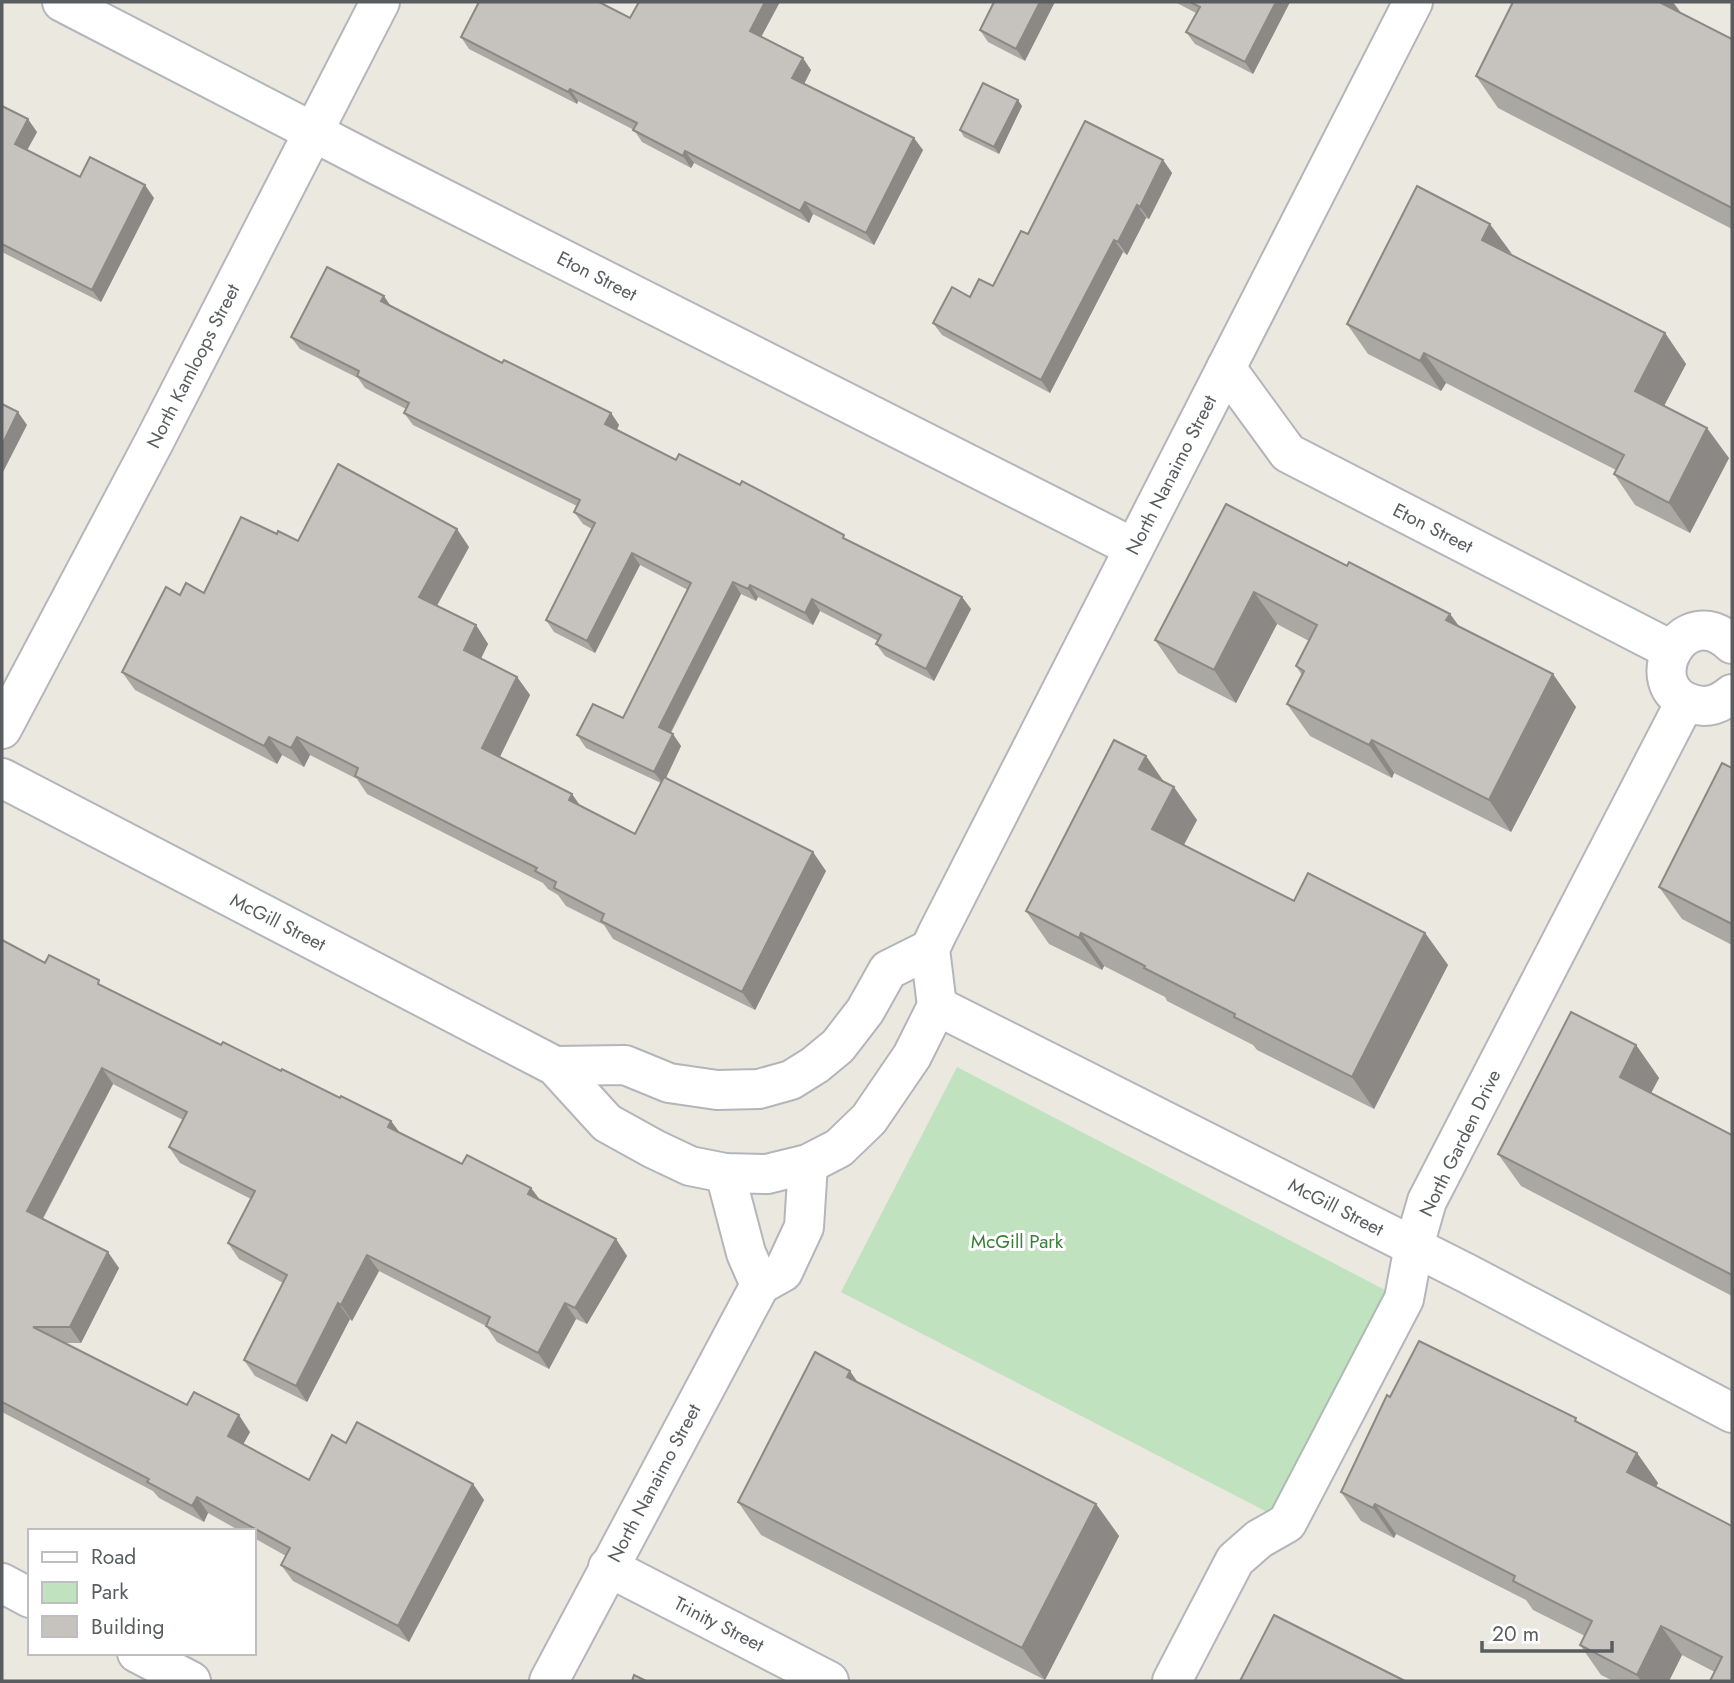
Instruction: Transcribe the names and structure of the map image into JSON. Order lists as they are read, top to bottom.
{
  "streets": {
    "street": [
      "Eton Street",
      "North Kamloops Street",
      "North Nanaimo Street",
      "McGill Street",
      "North Garden Drive",
      "Trinity Street"
    ]
  },
  "crossings": [
    ["Eton Street", "North Kamloops Street"],
    ["Eton Street", "North Nanaimo Street"],
    ["North Nanaimo Street", "McGill Street"],
    ["North Nanaimo Street", "Trinity Street"],
    ["McGill Street", "North Garden Drive"]
  ],
  "parks": ["McGill Park"],
  "legend": ["Road", "Park", "Building"],
  "scale_bar": "20 m"
}
